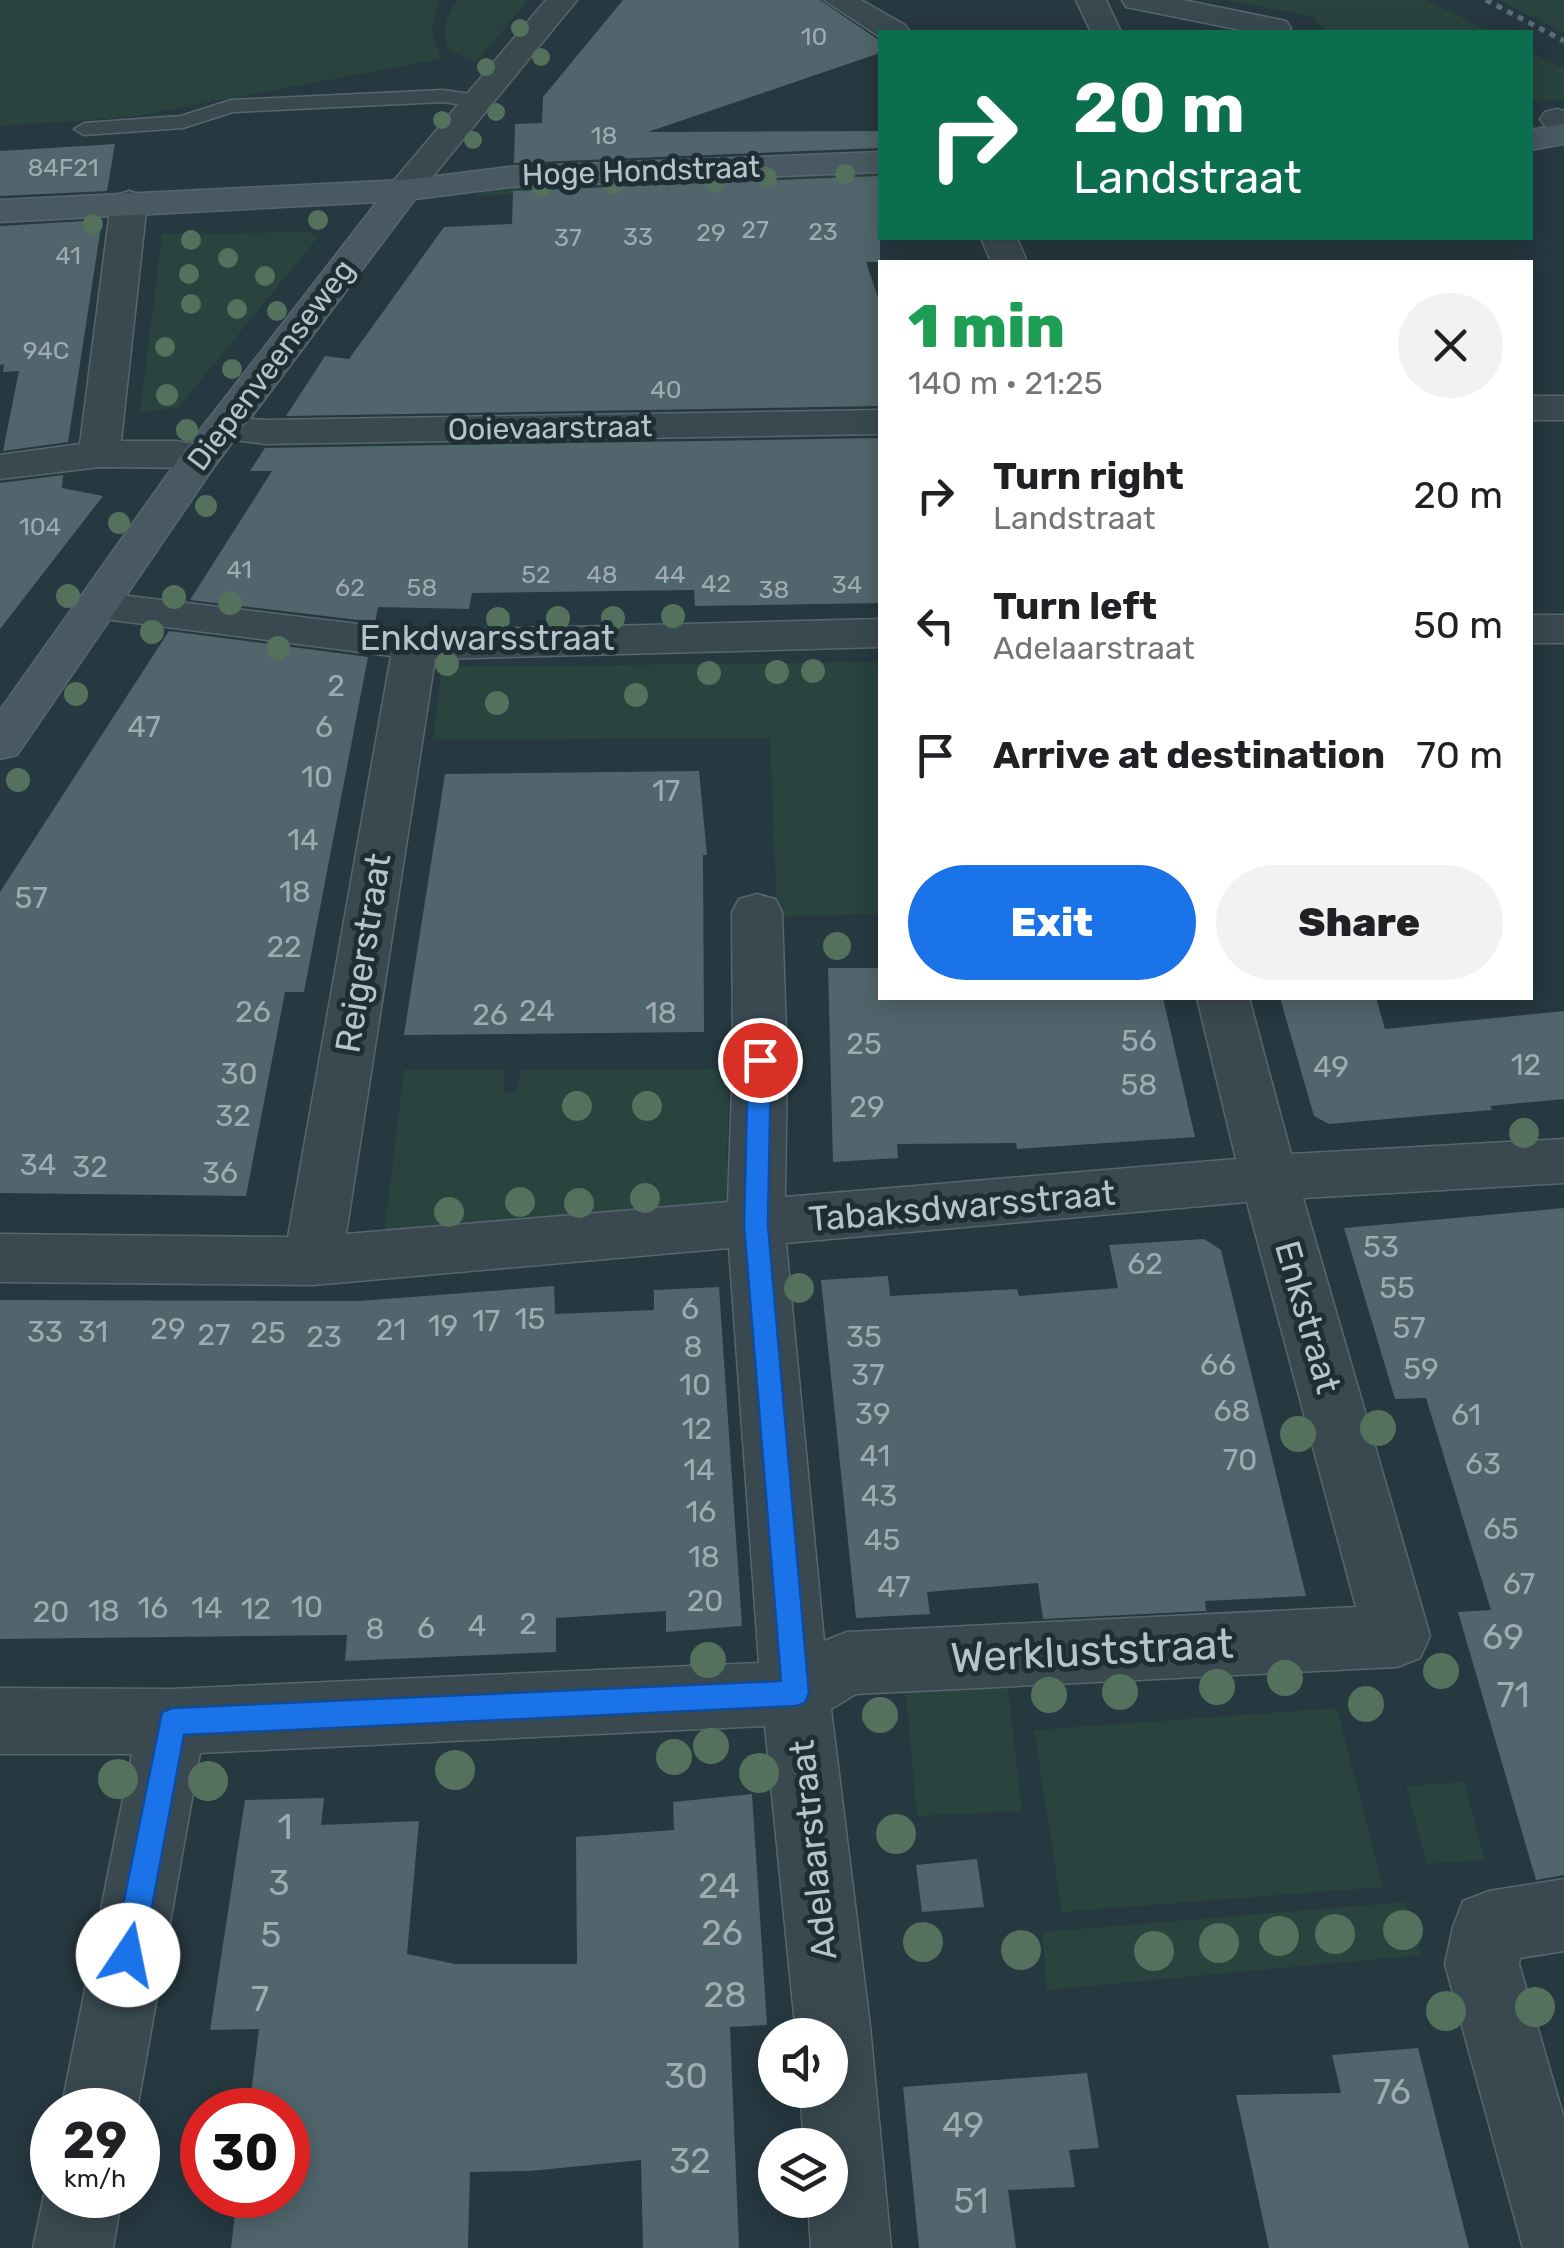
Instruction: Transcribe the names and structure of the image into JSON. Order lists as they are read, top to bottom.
{
  "streets": {
    "street": [
      "Hoge Hondstraat",
      "Diepenveenseweg",
      "Ooievaarstraat",
      "Enkdwarsstraat",
      "Reigerstraat",
      "Tabaksdwarsstraat",
      "Enkstraat",
      "Werkluststraat",
      "Adelaarstraat"
    ]
  },
  "crossings": [
    ["Hoge Hondstraat", "Diepenveenseweg"],
    ["Diepenveenseweg", "Ooievaarstraat"],
    ["Diepenveenseweg", "Enkdwarsstraat"],
    ["Enkdwarsstraat", "Reigerstraat"],
    ["Reigerstraat", "Tabaksdwarsstraat"],
    ["Tabaksdwarsstraat", "Enkstraat"],
    ["Tabaksdwarsstraat", "Adelaarstraat"],
    ["Enkstraat", "Werkluststraat"],
    ["Werkluststraat", "Adelaarstraat"]
  ],
  "house_numbers": [
    "10",
    "18",
    "84F21",
    "27",
    "23",
    "29",
    "33",
    "37",
    "41",
    "94C",
    "40",
    "104",
    "41",
    "52",
    "48",
    "44",
    "42",
    "34",
    "62",
    "58",
    "38",
    "2",
    "47",
    "6",
    "10",
    "17",
    "14",
    "18",
    "57",
    "22",
    "24",
    "26",
    "18",
    "26",
    "56",
    "25",
    "12",
    "49",
    "30",
    "58",
    "29",
    "32",
    "34",
    "32",
    "36",
    "53",
    "62",
    "55",
    "6",
    "15",
    "17",
    "19",
    "57",
    "29",
    "21",
    "33",
    "31",
    "25",
    "27",
    "23",
    "35",
    "8",
    "66",
    "59",
    "37",
    "10",
    "68",
    "39",
    "61",
    "12",
    "41",
    "70",
    "63",
    "14",
    "43",
    "16",
    "65",
    "45",
    "18",
    "67",
    "47",
    "20",
    "10",
    "16",
    "14",
    "12",
    "18",
    "20",
    "2",
    "4",
    "6",
    "8",
    "69",
    "71",
    "1",
    "3",
    "24",
    "26",
    "5",
    "28",
    "7",
    "30",
    "76",
    "49",
    "32",
    "51"
  ],
  "page": {
    "turn": ["20 m", "Landstraat"],
    "heading": ["1 min", "140 m · 21:25"],
    "list": [
      {
        "name": "Turn right",
        "note": "Landstraat",
        "value": "20 m"
      },
      {
        "name": "Turn left",
        "note": "Adelaarstraat",
        "value": "50 m"
      },
      {
        "name": "Arrive at destination",
        "value": "70 m"
      }
    ],
    "buttons": ["Exit", "Share"],
    "speed": "29 km/h",
    "limit": "30"
  }
}
